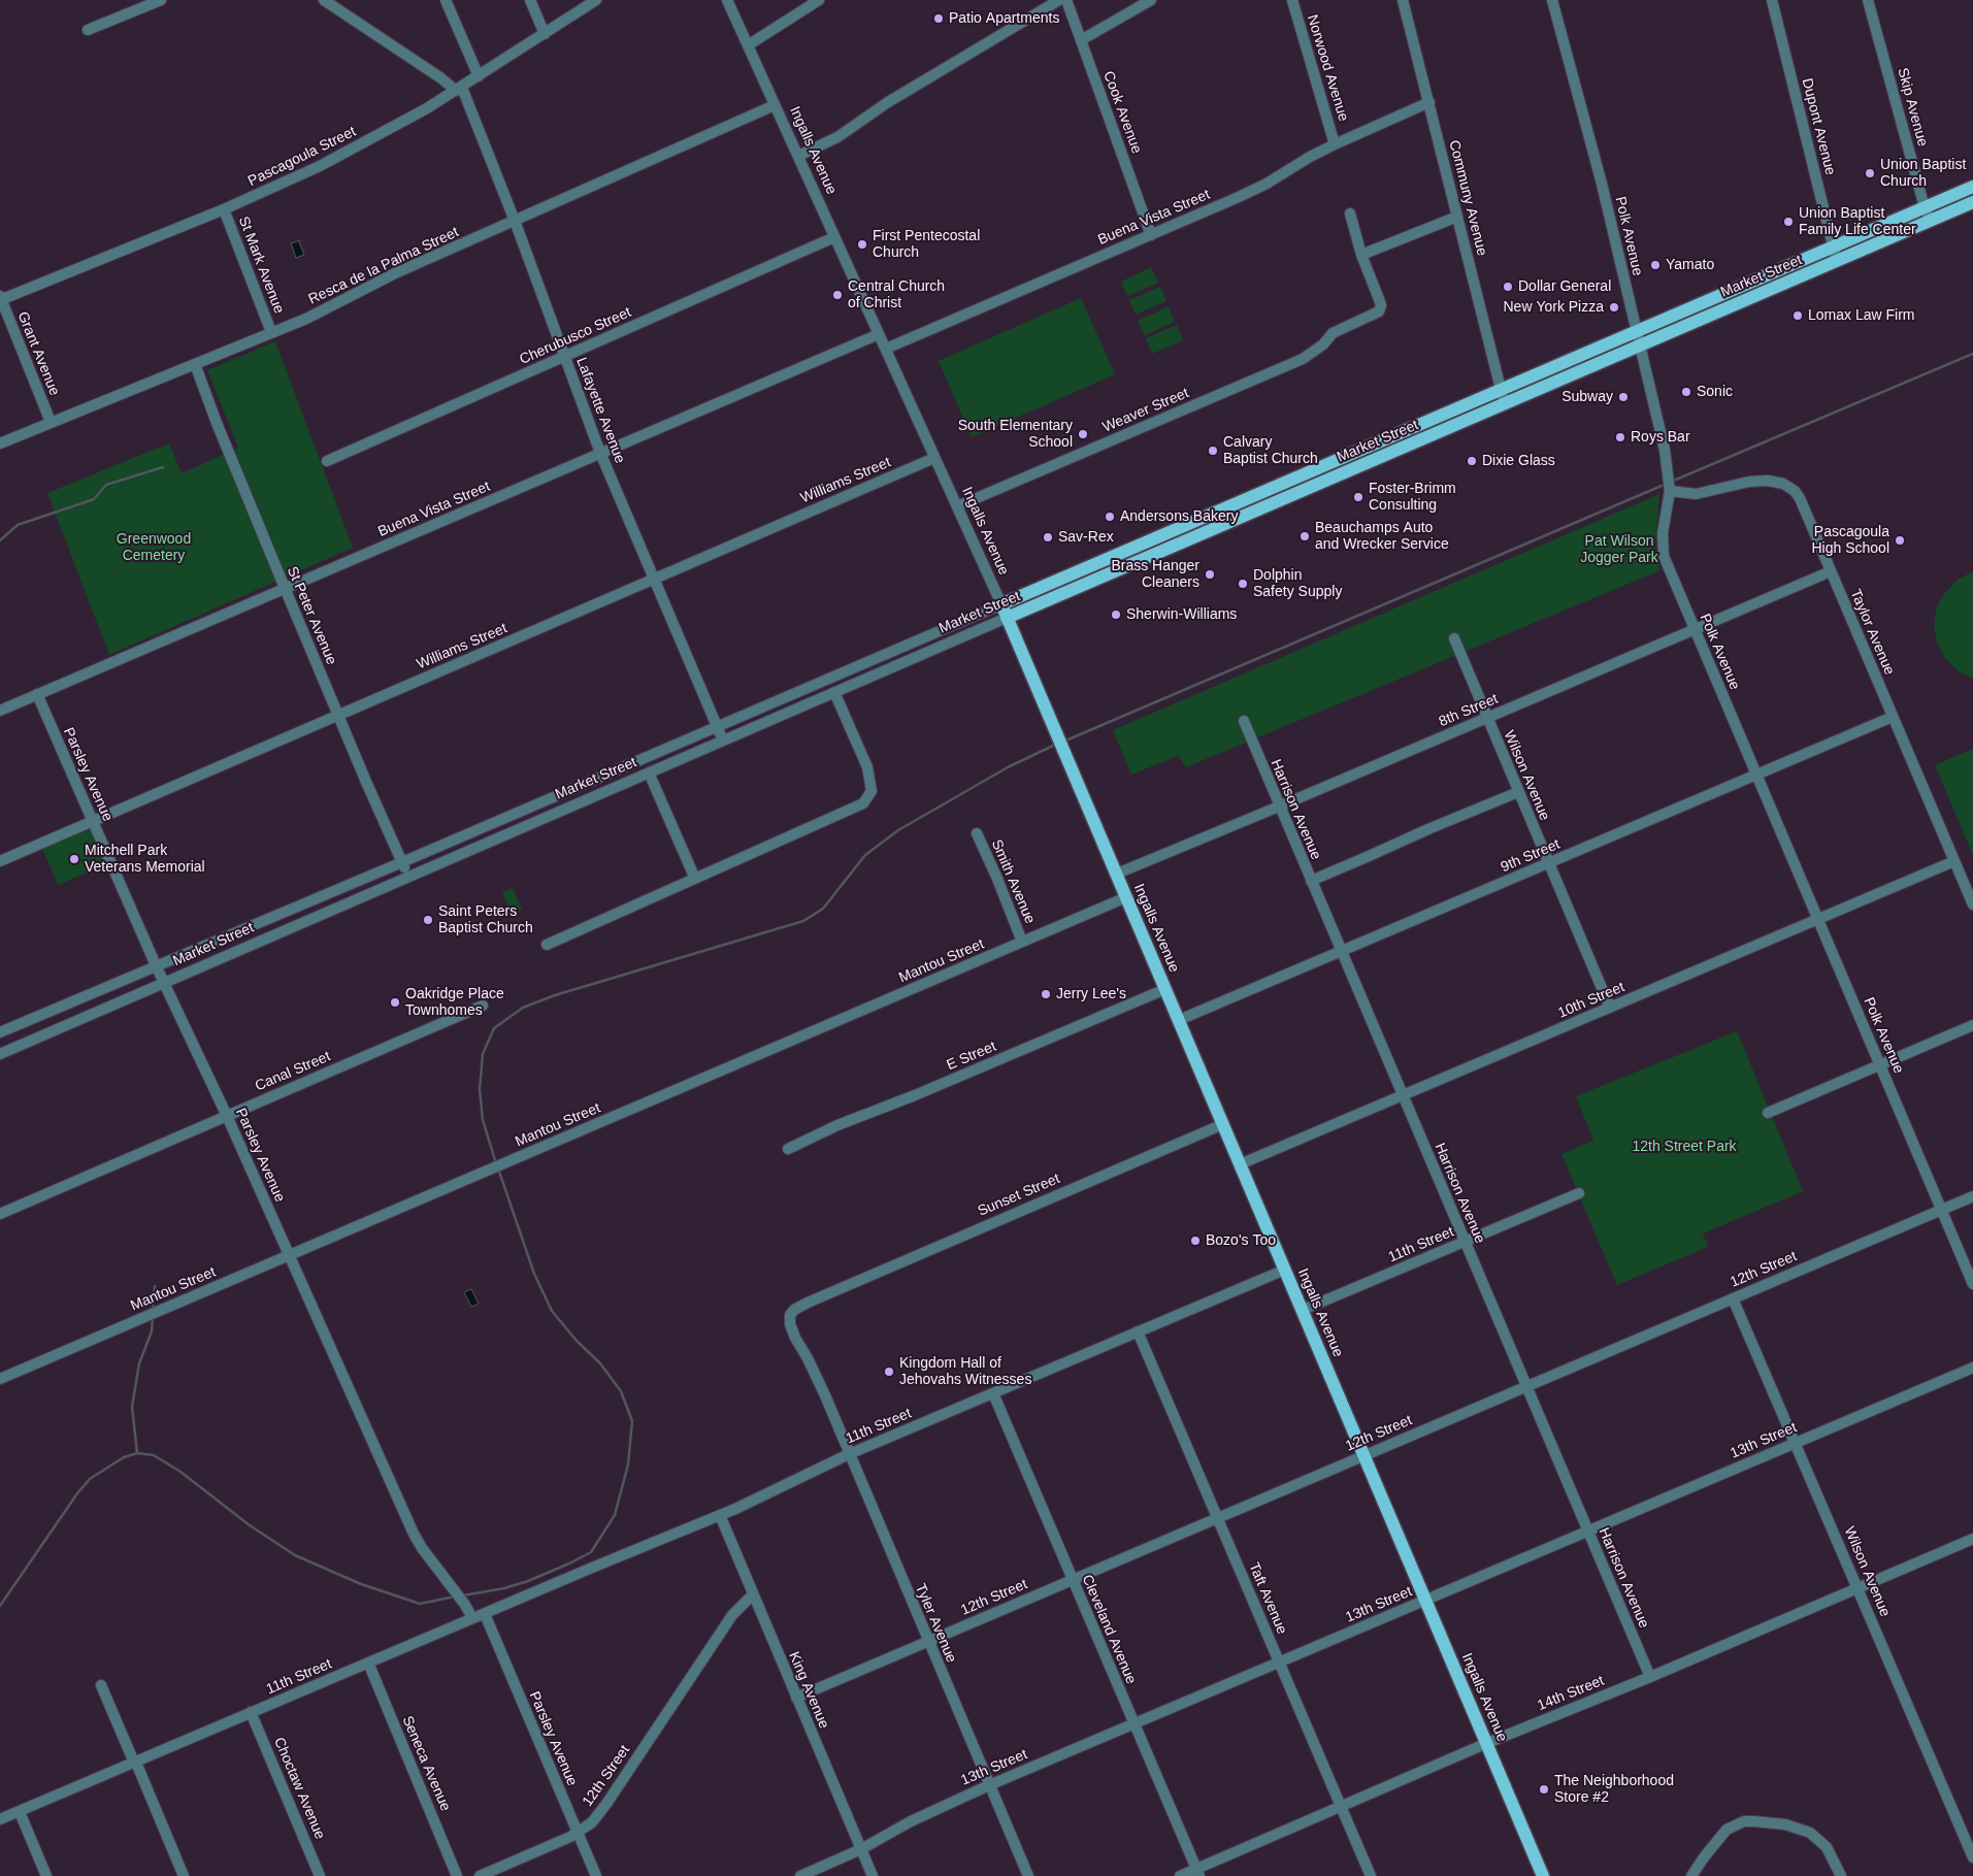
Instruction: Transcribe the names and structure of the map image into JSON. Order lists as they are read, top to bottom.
{
  "streets": {
    "main road": ["Ingalls Avenue", "Market Street"],
    "street": [
      "Norwood Avenue",
      "Skip Avenue",
      "Cook Avenue",
      "Dupont Avenue",
      "Pascagoula Street",
      "Communy Avenue",
      "Buena Vista Street",
      "Polk Avenue",
      "St Mark Avenue",
      "Resca de la Palma Street",
      "Cherubusco Street",
      "Grant Avenue",
      "Lafayette Avenue",
      "Weaver Street",
      "Williams Street",
      "St Peter Avenue",
      "Taylor Avenue",
      "8th Street",
      "Parsley Avenue",
      "Wilson Avenue",
      "Harrison Avenue",
      "9th Street",
      "Smith Avenue",
      "Mantou Street",
      "10th Street",
      "E Street",
      "Canal Street",
      "Sunset Street",
      "11th Street",
      "12th Street",
      "13th Street",
      "Taft Avenue",
      "Tyler Avenue",
      "Cleveland Avenue",
      "King Avenue",
      "14th Street",
      "Seneca Avenue",
      "Choctaw Avenue"
    ]
  },
  "crossings": [
    ["Norwood Avenue", "Buena Vista Street"],
    ["Skip Avenue", "Market Street"],
    ["Cook Avenue", "Buena Vista Street"],
    ["Dupont Avenue", "Market Street"],
    ["Ingalls Avenue", "Buena Vista Street"],
    ["Ingalls Avenue", "Resca de la Palma Street"],
    ["Ingalls Avenue", "Market Street"],
    ["Ingalls Avenue", "Cherubusco Street"],
    ["Ingalls Avenue", "Weaver Street"],
    ["Ingalls Avenue", "Williams Street"],
    ["Ingalls Avenue", "8th Street"],
    ["Ingalls Avenue", "9th Street"],
    ["Ingalls Avenue", "Mantou Street"],
    ["Ingalls Avenue", "10th Street"],
    ["Ingalls Avenue", "E Street"],
    ["Ingalls Avenue", "Sunset Street"],
    ["Ingalls Avenue", "11th Street"],
    ["Ingalls Avenue", "12th Street"],
    ["Ingalls Avenue", "13th Street"],
    ["Ingalls Avenue", "14th Street"],
    ["Pascagoula Street", "St Mark Avenue"],
    ["Pascagoula Street", "Grant Avenue"],
    ["Pascagoula Street", "Lafayette Avenue"],
    ["Communy Avenue", "Buena Vista Street"],
    ["Communy Avenue", "Market Street"],
    ["Buena Vista Street", "Lafayette Avenue"],
    ["Buena Vista Street", "St Peter Avenue"],
    ["Buena Vista Street", "Parsley Avenue"],
    ["Polk Avenue", "Market Street"],
    ["Polk Avenue", "Taylor Avenue"],
    ["Polk Avenue", "8th Street"],
    ["Polk Avenue", "9th Street"],
    ["Polk Avenue", "10th Street"],
    ["Polk Avenue", "12th Street"],
    ["St Mark Avenue", "Resca de la Palma Street"],
    ["Resca de la Palma Street", "Grant Avenue"],
    ["Resca de la Palma Street", "Lafayette Avenue"],
    ["Resca de la Palma Street", "St Peter Avenue"],
    ["Market Street", "Lafayette Avenue"],
    ["Market Street", "St Peter Avenue"],
    ["Market Street", "Parsley Avenue"],
    ["Cherubusco Street", "Lafayette Avenue"],
    ["Lafayette Avenue", "Williams Street"],
    ["Williams Street", "St Peter Avenue"],
    ["Williams Street", "Parsley Avenue"],
    ["Taylor Avenue", "8th Street"],
    ["Taylor Avenue", "9th Street"],
    ["Taylor Avenue", "10th Street"],
    ["8th Street", "Wilson Avenue"],
    ["8th Street", "Harrison Avenue"],
    ["Parsley Avenue", "Mantou Street"],
    ["Parsley Avenue", "Canal Street"],
    ["Parsley Avenue", "11th Street"],
    ["Parsley Avenue", "12th Street"],
    ["Wilson Avenue", "9th Street"],
    ["Wilson Avenue", "10th Street"],
    ["Wilson Avenue", "12th Street"],
    ["Wilson Avenue", "13th Street"],
    ["Wilson Avenue", "14th Street"],
    ["Harrison Avenue", "9th Street"],
    ["Harrison Avenue", "10th Street"],
    ["Harrison Avenue", "11th Street"],
    ["Harrison Avenue", "12th Street"],
    ["Harrison Avenue", "13th Street"],
    ["Harrison Avenue", "14th Street"],
    ["Smith Avenue", "Mantou Street"],
    ["Sunset Street", "Tyler Avenue"],
    ["11th Street", "Taft Avenue"],
    ["11th Street", "Tyler Avenue"],
    ["11th Street", "Cleveland Avenue"],
    ["11th Street", "King Avenue"],
    ["11th Street", "Seneca Avenue"],
    ["11th Street", "Choctaw Avenue"],
    ["12th Street", "Taft Avenue"],
    ["12th Street", "Tyler Avenue"],
    ["12th Street", "Cleveland Avenue"],
    ["12th Street", "King Avenue"],
    ["13th Street", "Taft Avenue"],
    ["13th Street", "Tyler Avenue"],
    ["13th Street", "Cleveland Avenue"],
    ["13th Street", "King Avenue"],
    ["Taft Avenue", "14th Street"],
    ["Cleveland Avenue", "14th Street"]
  ],
  "parks": ["Greenwood Cemetery", "Pat Wilson Jogger Park", "12th Street Park"],
  "places": [
    "Patio Apartments",
    "Union Baptist Church",
    "Union Baptist Family Life Center",
    "First Pentecostal Church",
    "Yamato",
    "Dollar General",
    "Central Church of Christ",
    "New York Pizza",
    "Lomax Law Firm",
    "Sonic",
    "Subway",
    "South Elementary School",
    "Roys Bar",
    "Calvary Baptist Church",
    "Dixie Glass",
    "Foster-Brimm Consulting",
    "Andersons Bakery",
    "Beauchamps Auto and Wrecker Service",
    "Sav-Rex",
    "Pascagoula High School",
    "Brass Hanger Cleaners",
    "Dolphin Safety Supply",
    "Sherwin-Williams",
    "Mitchell Park Veterans Memorial",
    "Saint Peters Baptist Church",
    "Jerry Lee's",
    "Oakridge Place Townhomes",
    "Bozo's Too",
    "Kingdom Hall of Jehovahs Witnesses",
    "The Neighborhood Store #2"
  ]
}
